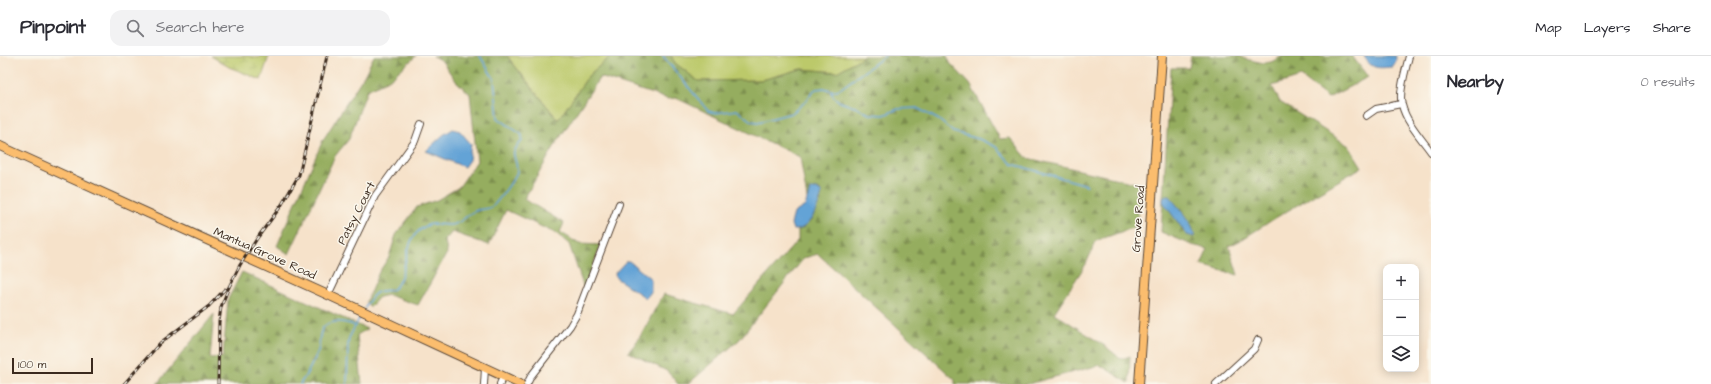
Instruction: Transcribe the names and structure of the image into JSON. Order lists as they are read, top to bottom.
{
  "streets": {
    "main road": ["Grove Road", "Mantua Grove Road"],
    "street": ["Patsy Court"]
  },
  "crossings": [
    ["Patsy Court", "Mantua Grove Road"]
  ],
  "scale_bar": "100 m",
  "page": {
    "header": "Pinpoint",
    "search": "Search here",
    "nav": ["Map", "Layers", "Share"],
    "heading": ["Nearby", "0 results"],
    "map_buttons": ["+", "−"],
    "scale": "100 m"
  }
}
